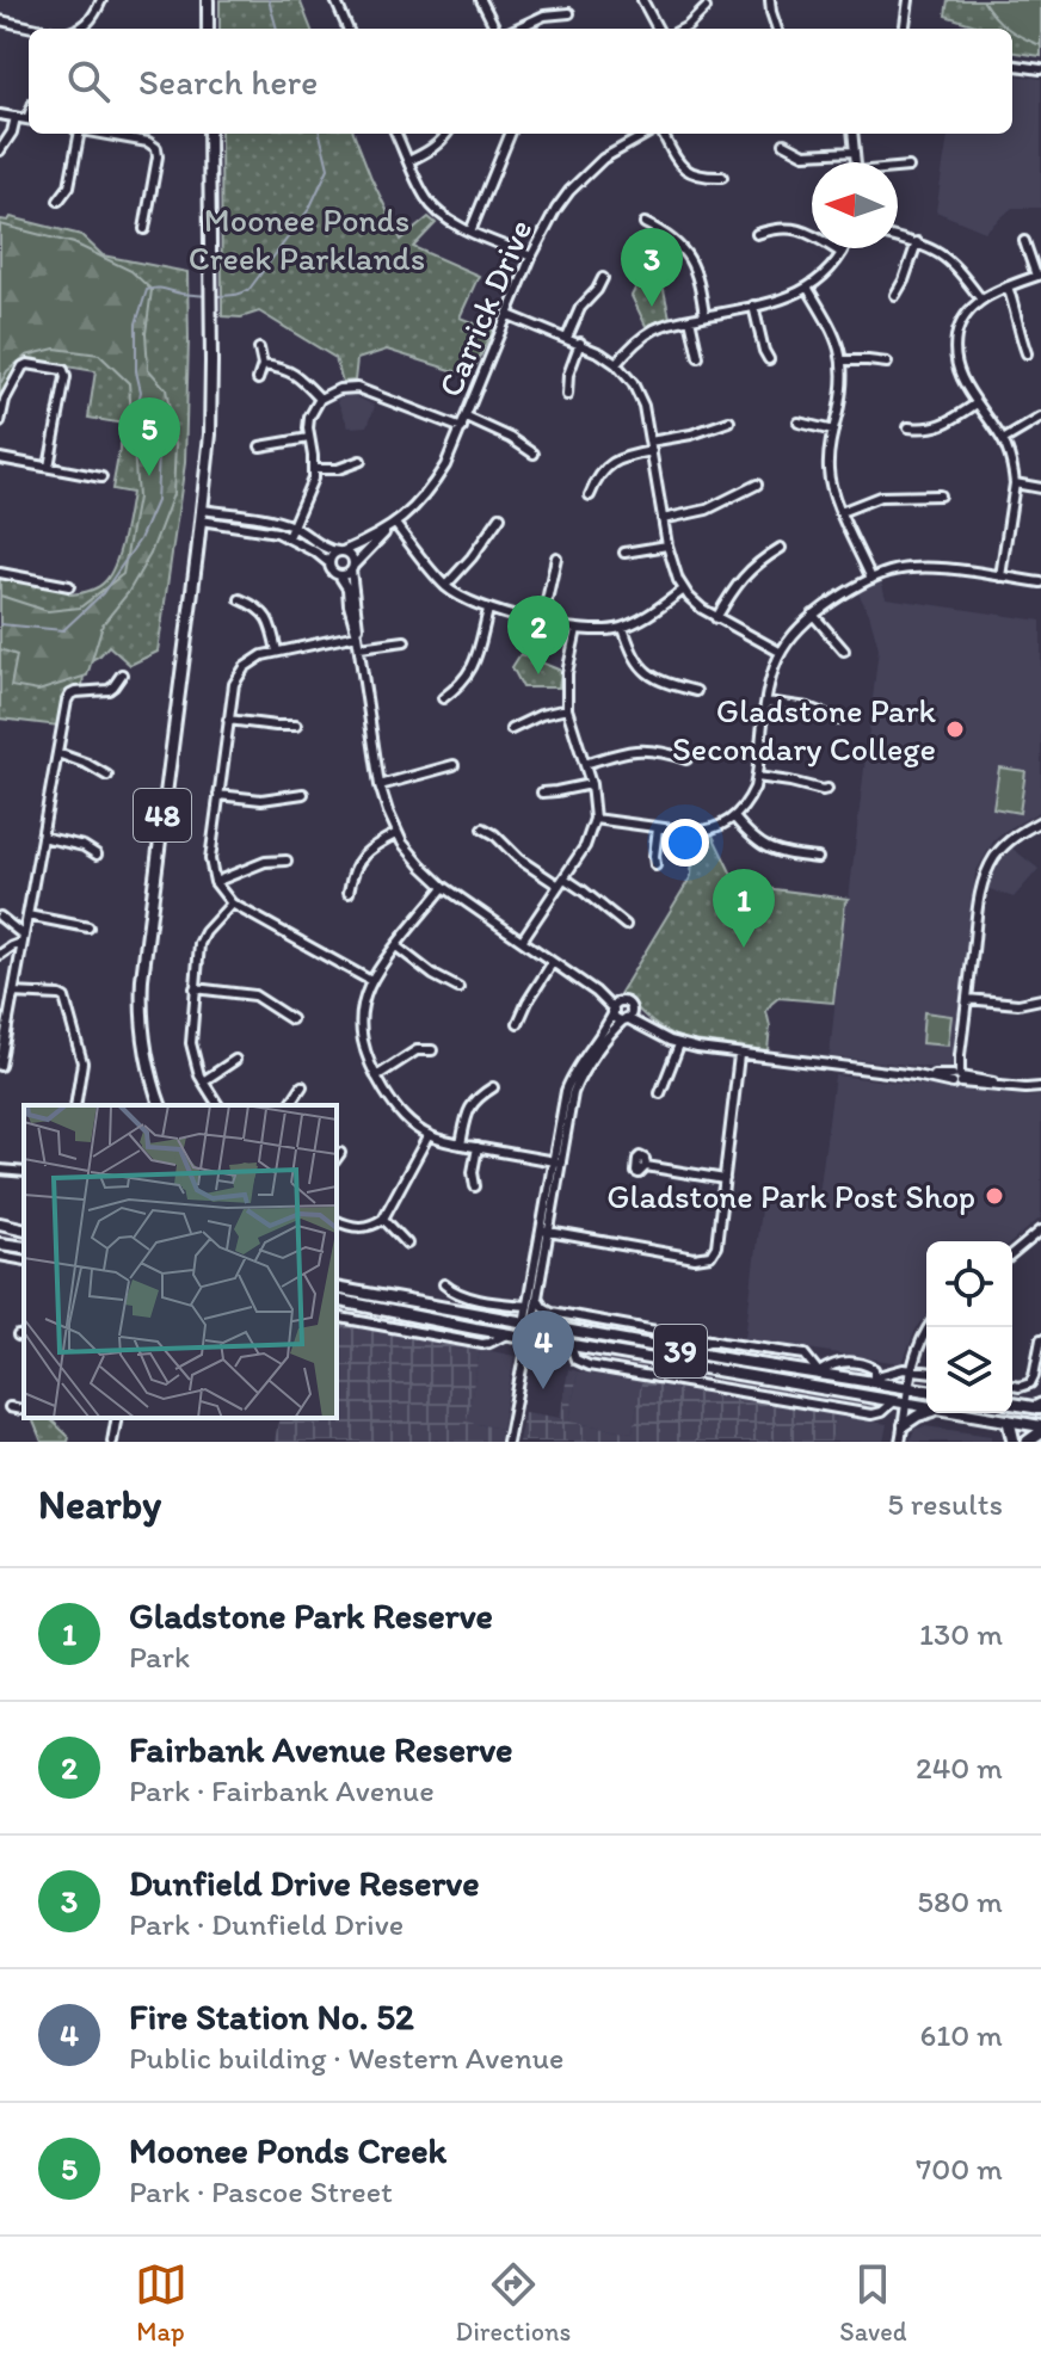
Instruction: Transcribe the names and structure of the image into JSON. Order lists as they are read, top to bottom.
{
  "streets": {
    "main road": ["48", "39"],
    "street": ["Carrick Drive"]
  },
  "parks": ["Moonee Ponds Creek Parklands"],
  "places": ["Gladstone Park Secondary College", "Gladstone Park Post Shop"],
  "north": "left",
  "page": {
    "search": "Search here",
    "pins": [
      "3",
      "5",
      "2",
      "1",
      "4"
    ],
    "heading": ["Nearby", "5 results"],
    "list": [
      {
        "mark": "1",
        "name": "Gladstone Park Reserve",
        "note": "Park",
        "value": "130 m"
      },
      {
        "mark": "2",
        "name": "Fairbank Avenue Reserve",
        "note": "Park · Fairbank Avenue",
        "value": "240 m"
      },
      {
        "mark": "3",
        "name": "Dunfield Drive Reserve",
        "note": "Park · Dunfield Drive",
        "value": "580 m"
      },
      {
        "mark": "4",
        "name": "Fire Station No. 52",
        "note": "Public building · Western Avenue",
        "value": "610 m"
      },
      {
        "mark": "5",
        "name": "Moonee Ponds Creek",
        "note": "Park · Pascoe Street",
        "value": "700 m"
      }
    ],
    "nav": ["Map", "Directions", "Saved"]
  }
}
